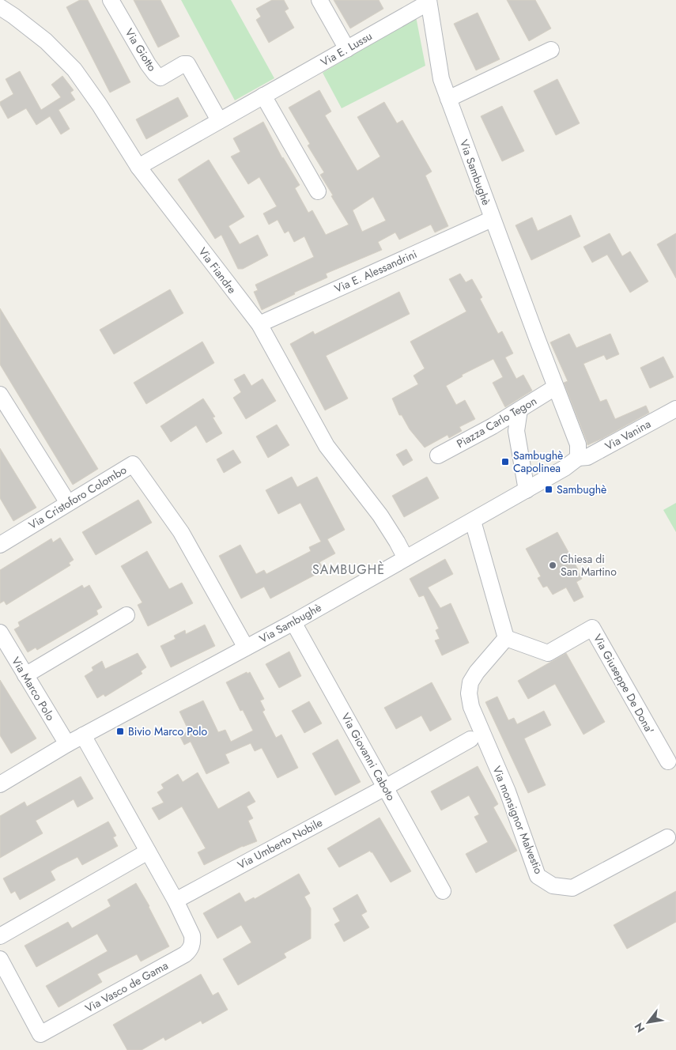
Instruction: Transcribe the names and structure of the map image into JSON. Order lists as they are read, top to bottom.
{
  "streets": {
    "street": [
      "Via E. Lussu",
      "Via Giotto",
      "Via Sambughè",
      "Via Fiandre",
      "Via E. Alessandrini",
      "Piazza Carlo Tegon",
      "Via Vanina",
      "Via Cristoforo Colombo",
      "Via Giuseppe De Dona'",
      "Via Marco Polo",
      "Via Giovanni Caboto",
      "Via monsignor Malvestio",
      "Via Umberto Nobile",
      "Via Vasco de Gama"
    ]
  },
  "crossings": [
    ["Via E. Lussu", "Via Giotto"],
    ["Via E. Lussu", "Via Sambughè"],
    ["Via E. Lussu", "Via Fiandre"],
    ["Via Sambughè", "Via Fiandre"],
    ["Via Sambughè", "Via E. Alessandrini"],
    ["Via Sambughè", "Piazza Carlo Tegon"],
    ["Via Sambughè", "Via Vanina"],
    ["Via Sambughè", "Via Cristoforo Colombo"],
    ["Via Sambughè", "Via Marco Polo"],
    ["Via Sambughè", "Via Giovanni Caboto"],
    ["Via Sambughè", "Via Vasco de Gama"],
    ["Via Fiandre", "Via E. Alessandrini"],
    ["Via Giuseppe De Dona'", "Via monsignor Malvestio"],
    ["Via Giovanni Caboto", "Via Umberto Nobile"],
    ["Via Umberto Nobile", "Via Vasco de Gama"]
  ],
  "districts": ["SAMBUGHÈ"],
  "places": {
    "transit": ["Sambughè Capolinea", "Sambughè", "Bivio Marco Polo"],
    "other": ["Chiesa di San Martino"]
  },
  "north": "bottom left"
}
